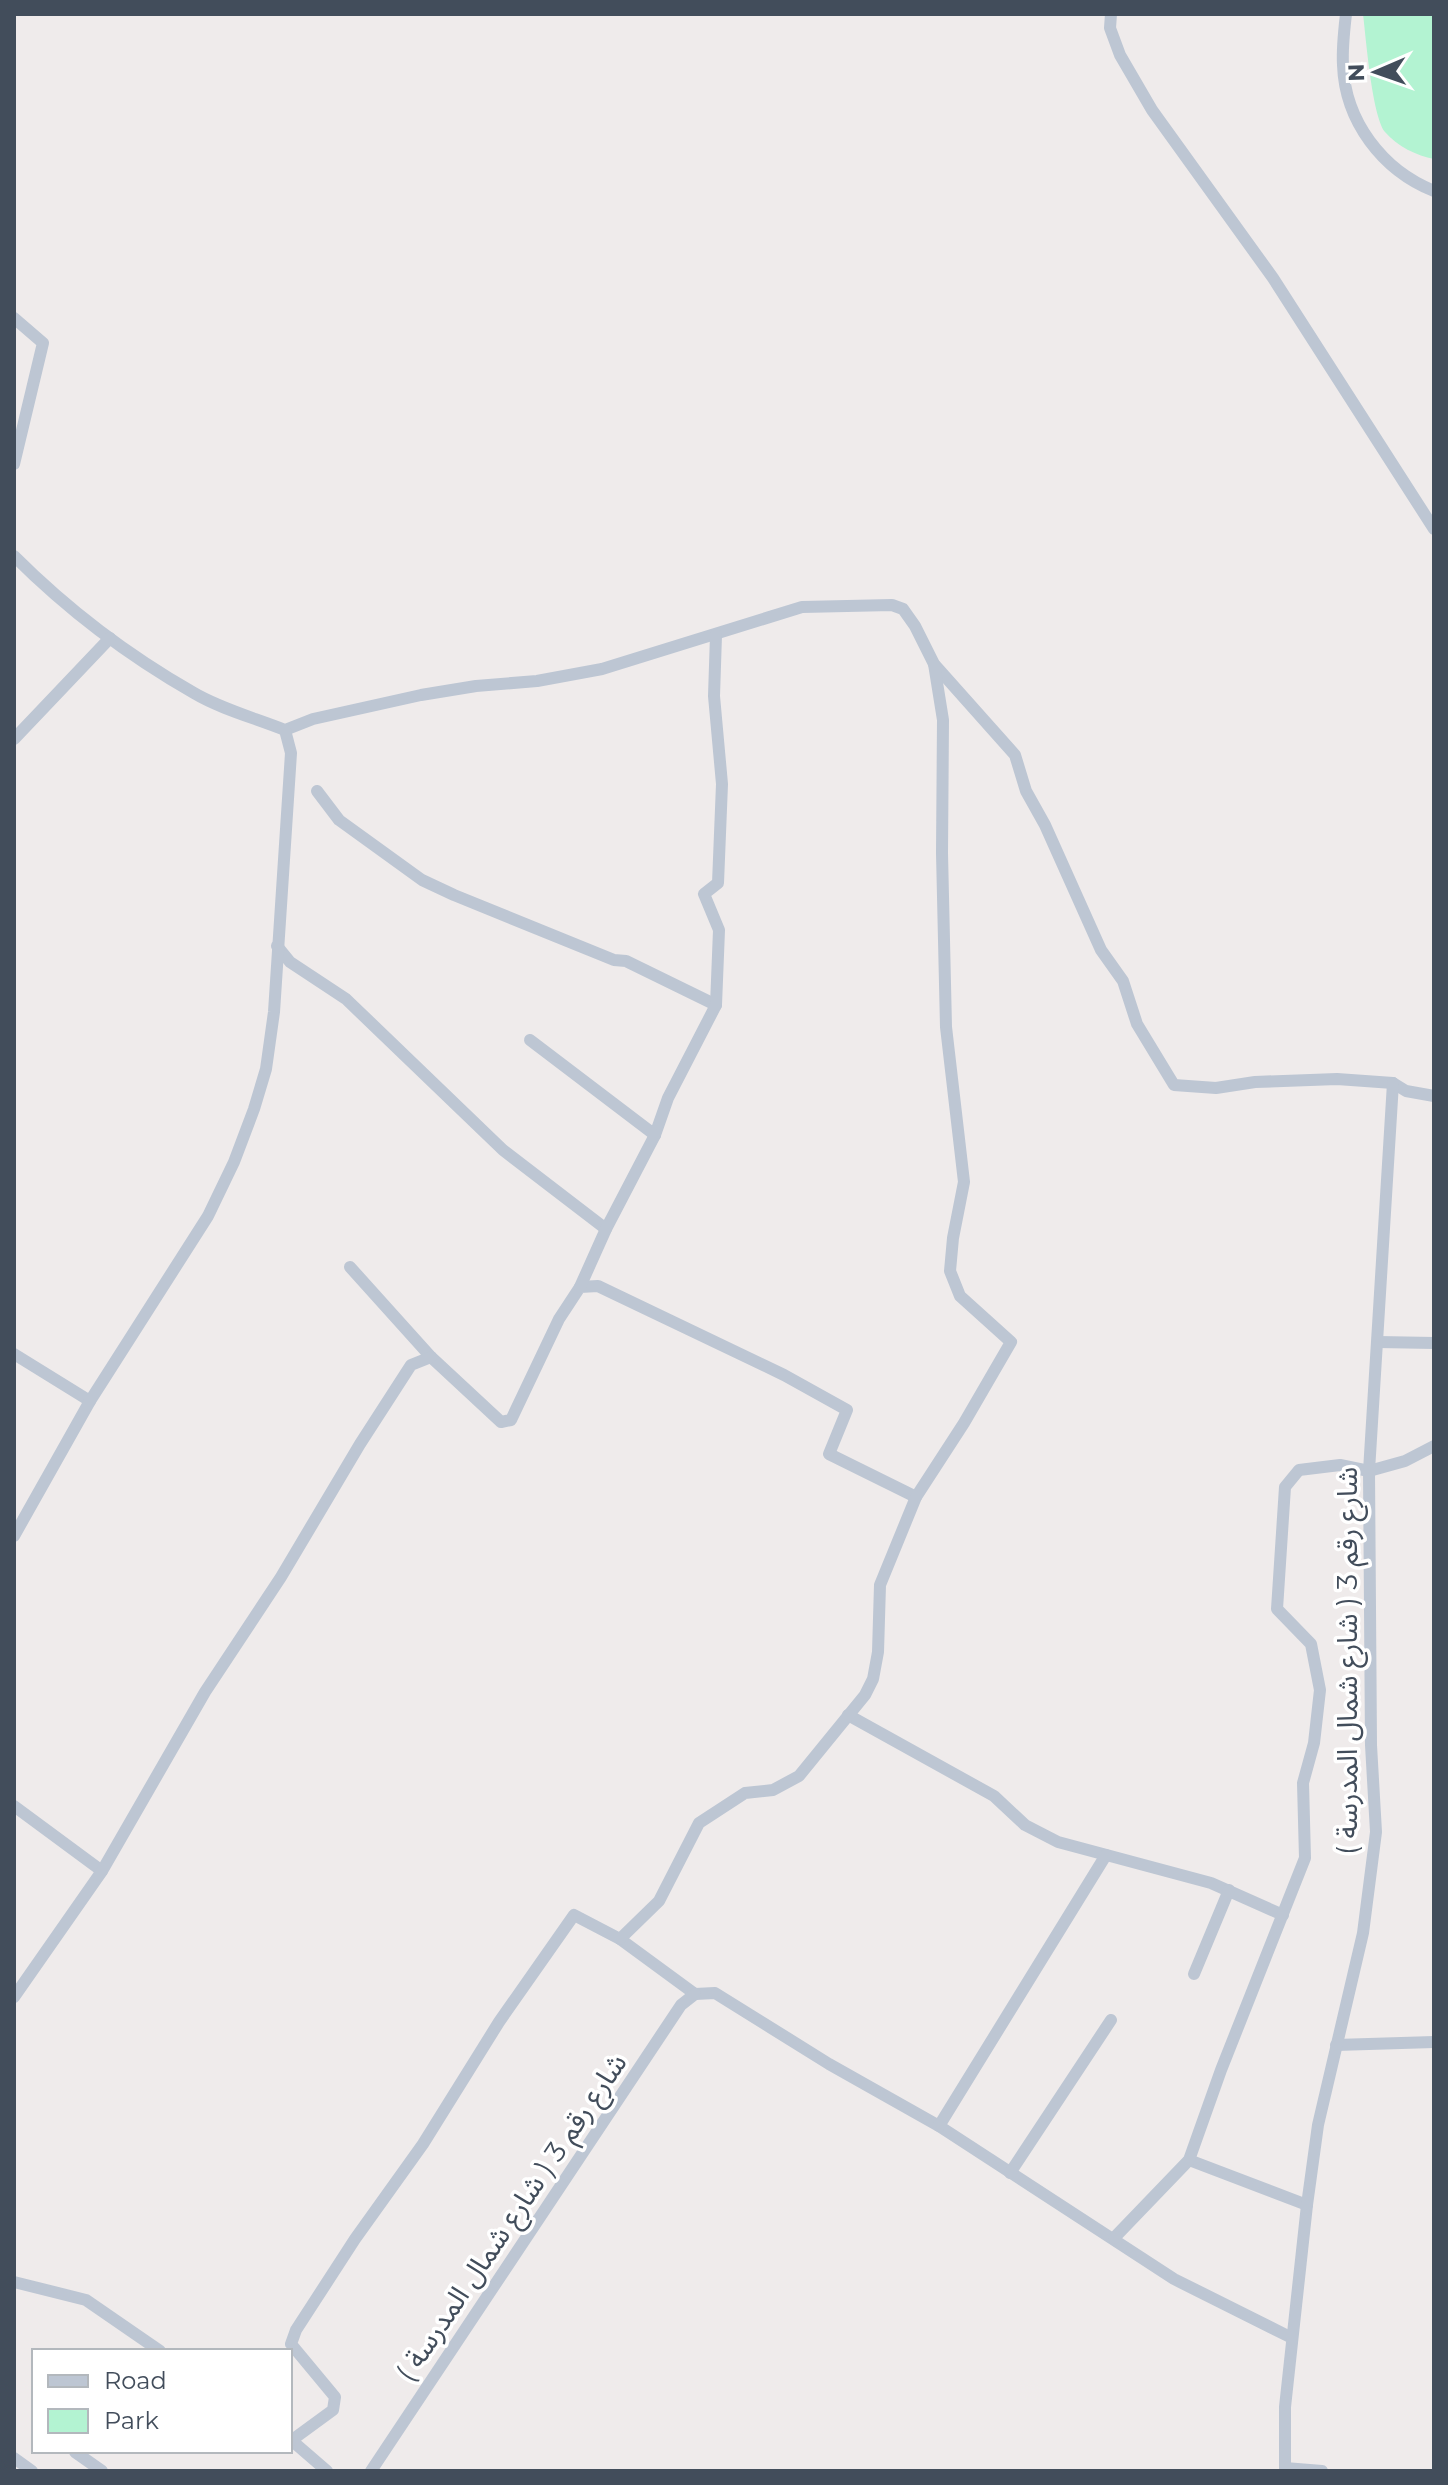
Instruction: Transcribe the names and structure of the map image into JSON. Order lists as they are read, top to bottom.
{
  "streets": {
    "street": ["شارع رقم 3 ( شارع شمال المدرسة )"]
  },
  "legend": ["Road", "Park"],
  "north": "left"
}
